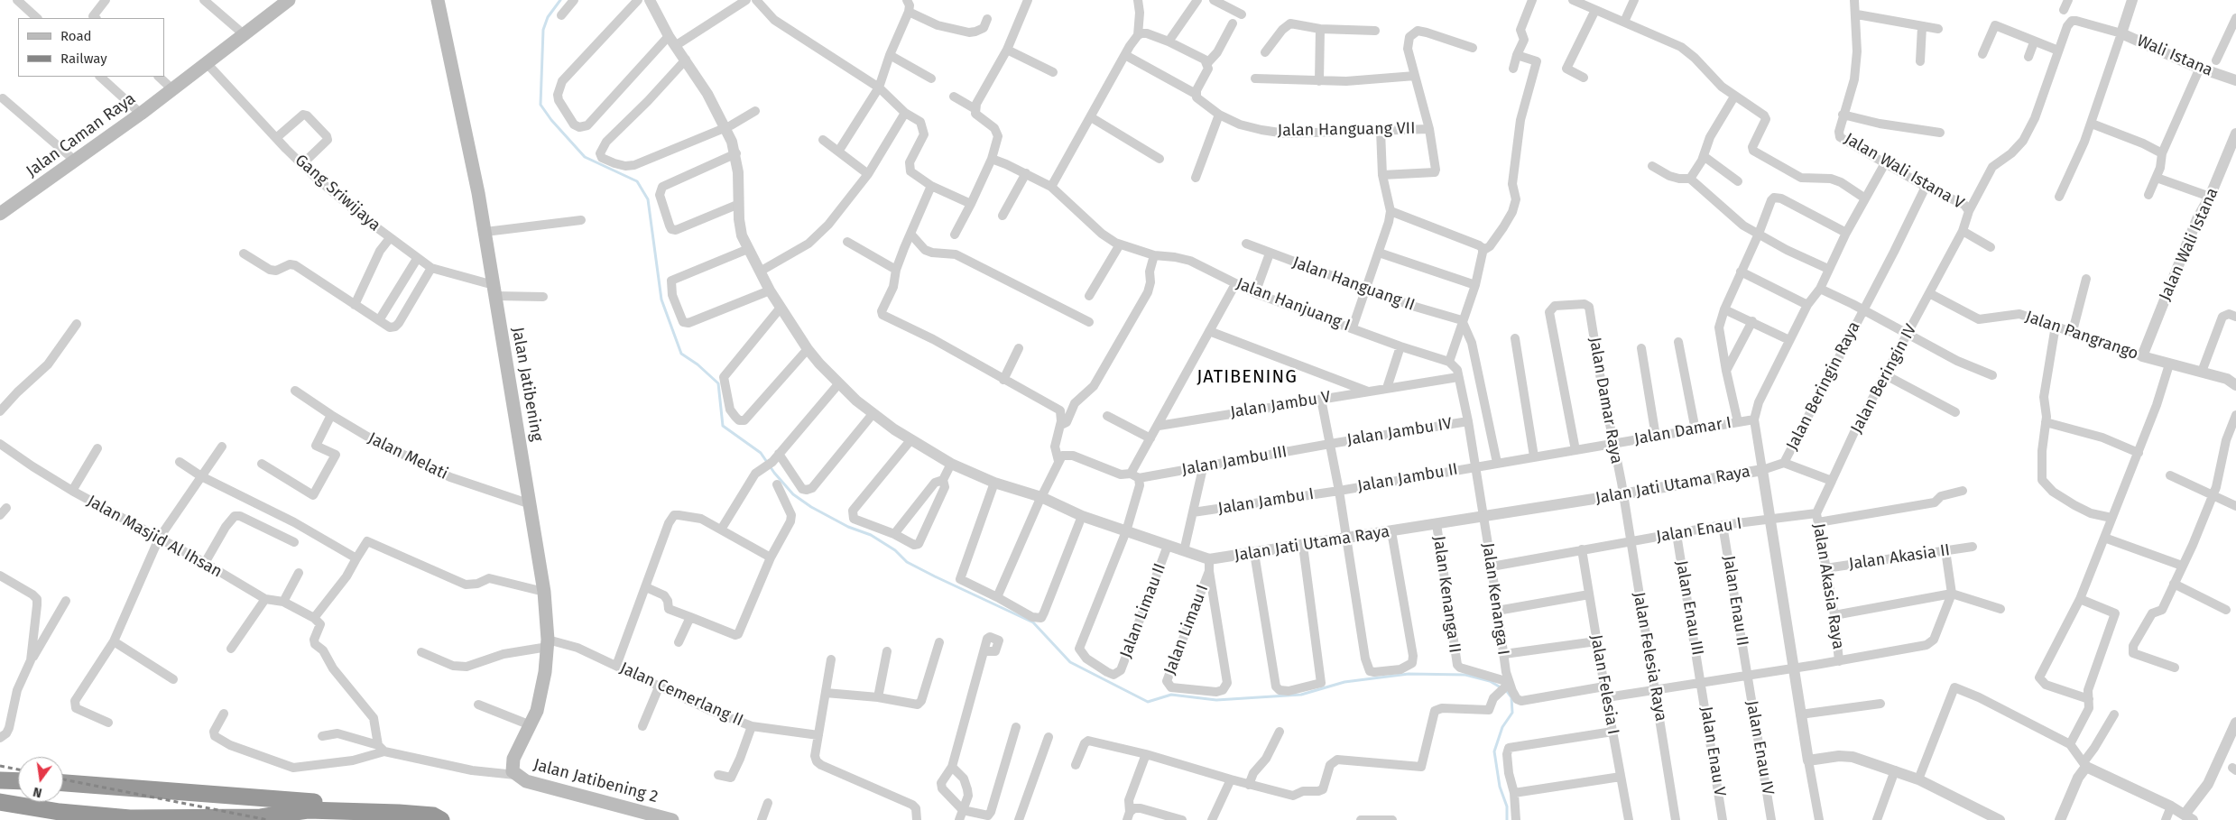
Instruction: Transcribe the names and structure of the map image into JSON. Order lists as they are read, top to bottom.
{
  "streets": {
    "main road": ["Jalan Caman Raya", "Jalan Jatibening", "Jalan Jatibening 2"],
    "street": [
      "Wali Istana",
      "Jalan Hanguang VII",
      "Jalan Wali Istana V",
      "Gang Sriwijaya",
      "Jalan Wali Istana",
      "Jalan Hanguang II",
      "Jalan Hanjuang I",
      "Jalan Pangrango",
      "Jalan Beringin IV",
      "Jalan Beringin Raya",
      "Jalan Damar Raya",
      "Jalan Jambu V",
      "Jalan Damar I",
      "Jalan Jambu IV",
      "Jalan Melati",
      "Jalan Jambu III",
      "Jalan Jambu II",
      "Jalan Jati Utama Raya",
      "Jalan Jambu I",
      "Jalan Enau I",
      "Jalan Masjid Al Ihsan",
      "Jalan Akasia II",
      "Jalan Akasia Raya",
      "Jalan Kenanga II",
      "Jalan Kenanga I",
      "Jalan Enau II",
      "Jalan Enau III",
      "Jalan Limau II",
      "Jalan Limau I",
      "Jalan Felesia Raya",
      "Jalan Felesia I",
      "Jalan Cemerlang II",
      "Jalan Enau IV",
      "Jalan Enau V"
    ]
  },
  "crossings": [
    ["Wali Istana", "Jalan Beringin IV"],
    ["Jalan Caman Raya", "Gang Sriwijaya"],
    ["Jalan Wali Istana V", "Jalan Beringin IV"],
    ["Jalan Wali Istana V", "Jalan Beringin Raya"],
    ["Gang Sriwijaya", "Jalan Jatibening"],
    ["Jalan Wali Istana", "Jalan Pangrango"],
    ["Jalan Pangrango", "Jalan Beringin IV"],
    ["Jalan Beringin IV", "Jalan Akasia Raya"],
    ["Jalan Jatibening", "Jalan Melati"],
    ["Jalan Jatibening", "Jalan Cemerlang II"],
    ["Jalan Jatibening", "Jalan Jatibening 2"],
    ["Jalan Damar Raya", "Jalan Damar I"],
    ["Jalan Damar Raya", "Jalan Jati Utama Raya"],
    ["Jalan Damar Raya", "Jalan Felesia Raya"],
    ["Jalan Jambu V", "Jalan Kenanga I"],
    ["Jalan Damar I", "Jalan Jambu II"],
    ["Jalan Jambu IV", "Jalan Jambu III"],
    ["Jalan Jambu IV", "Jalan Kenanga I"],
    ["Jalan Jambu II", "Jalan Jambu I"],
    ["Jalan Jambu II", "Jalan Kenanga I"],
    ["Jalan Jati Utama Raya", "Jalan Enau I"],
    ["Jalan Jati Utama Raya", "Jalan Akasia Raya"],
    ["Jalan Jati Utama Raya", "Jalan Kenanga II"],
    ["Jalan Jati Utama Raya", "Jalan Kenanga I"],
    ["Jalan Jati Utama Raya", "Jalan Limau II"],
    ["Jalan Jati Utama Raya", "Jalan Limau I"],
    ["Jalan Jati Utama Raya", "Jalan Felesia Raya"],
    ["Jalan Enau I", "Jalan Akasia Raya"],
    ["Jalan Enau I", "Jalan Kenanga I"],
    ["Jalan Enau I", "Jalan Enau II"],
    ["Jalan Enau I", "Jalan Enau III"],
    ["Jalan Enau I", "Jalan Felesia Raya"],
    ["Jalan Enau I", "Jalan Felesia I"],
    ["Jalan Akasia II", "Jalan Akasia Raya"],
    ["Jalan Akasia Raya", "Jalan Enau II"],
    ["Jalan Akasia Raya", "Jalan Enau III"],
    ["Jalan Akasia Raya", "Jalan Felesia Raya"],
    ["Jalan Akasia Raya", "Jalan Felesia I"],
    ["Jalan Akasia Raya", "Jalan Enau IV"],
    ["Jalan Akasia Raya", "Jalan Enau V"],
    ["Jalan Kenanga II", "Jalan Kenanga I"],
    ["Jalan Enau II", "Jalan Enau IV"],
    ["Jalan Enau III", "Jalan Enau V"]
  ],
  "districts": ["JATIBENING"],
  "legend": ["Road", "Railway"],
  "north": "bottom"
}
